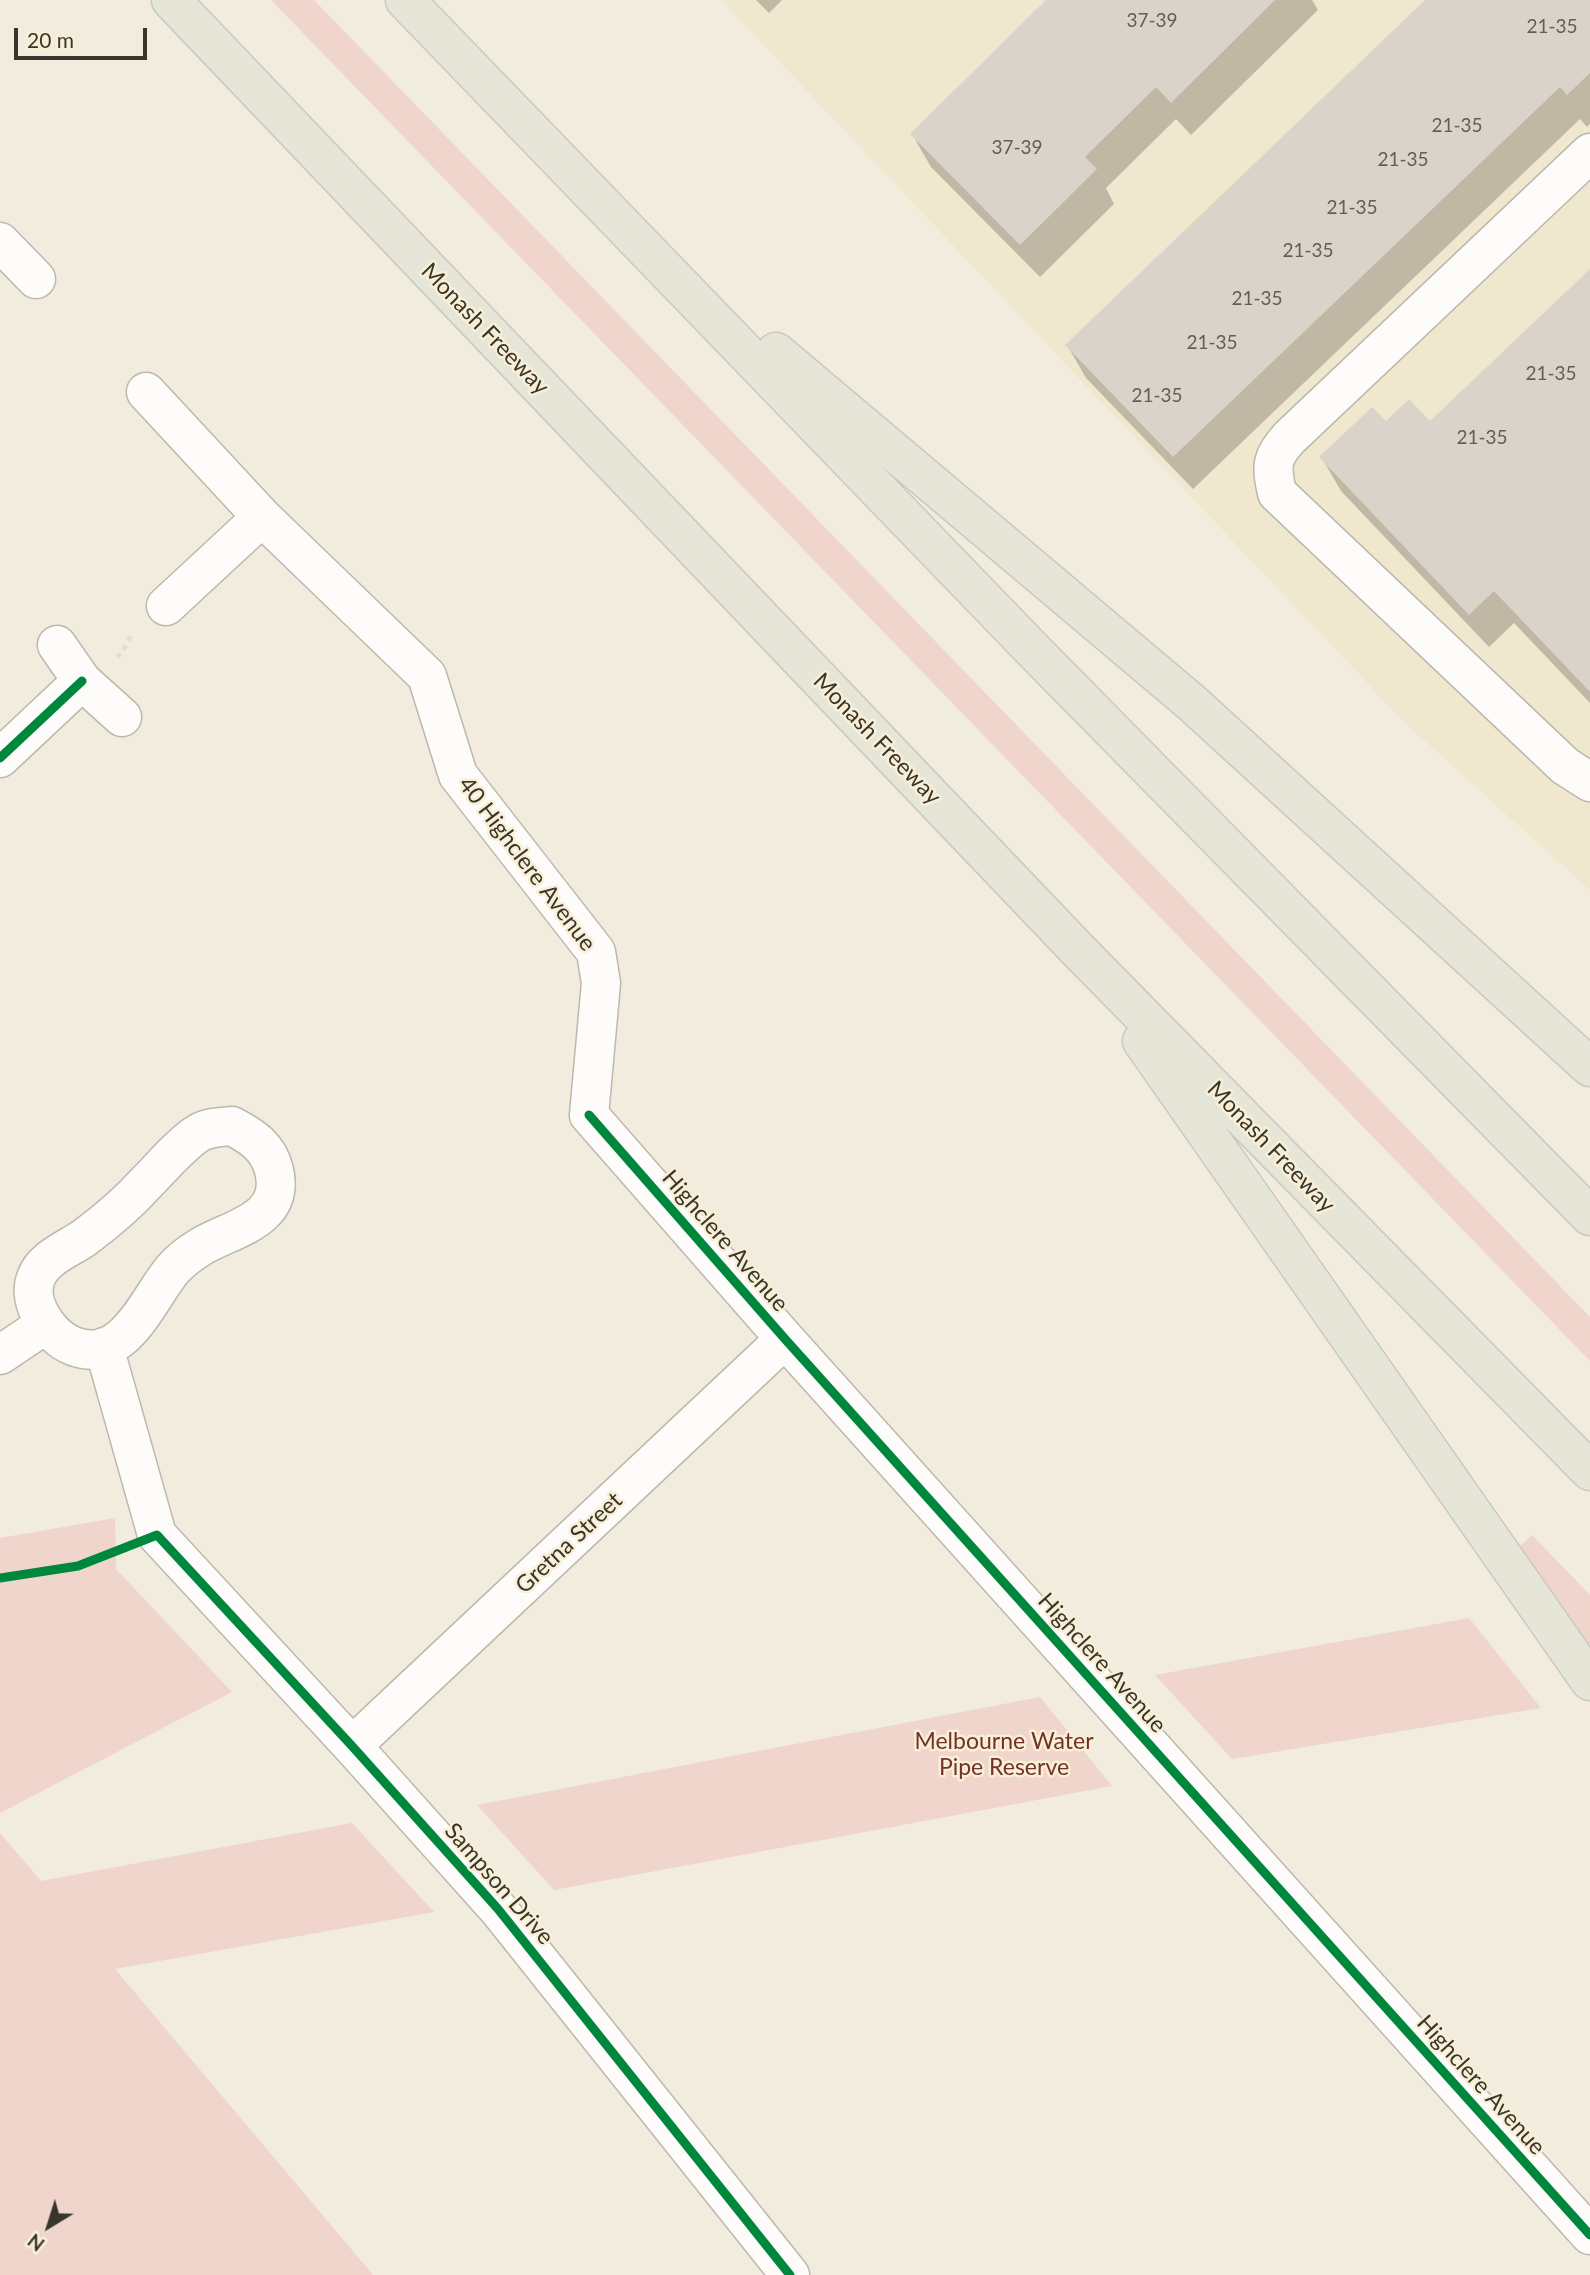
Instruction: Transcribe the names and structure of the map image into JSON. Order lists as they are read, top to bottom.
{
  "streets": {
    "highway": ["Monash Freeway"],
    "street": [
      "40 Highclere Avenue",
      "Highclere Avenue",
      "Gretna Street",
      "Sampson Drive"
    ]
  },
  "crossings": [
    ["40 Highclere Avenue", "Highclere Avenue"],
    ["Highclere Avenue", "Gretna Street"],
    ["Gretna Street", "Sampson Drive"]
  ],
  "parks": ["Melbourne Water Pipe Reserve"],
  "house_numbers": [
    "37-39",
    "21-35",
    "21-35",
    "37-39",
    "21-35",
    "21-35",
    "21-35",
    "21-35",
    "21-35",
    "21-35",
    "21-35",
    "21-35"
  ],
  "scale_bar": "20 m",
  "north": "bottom left"
}
